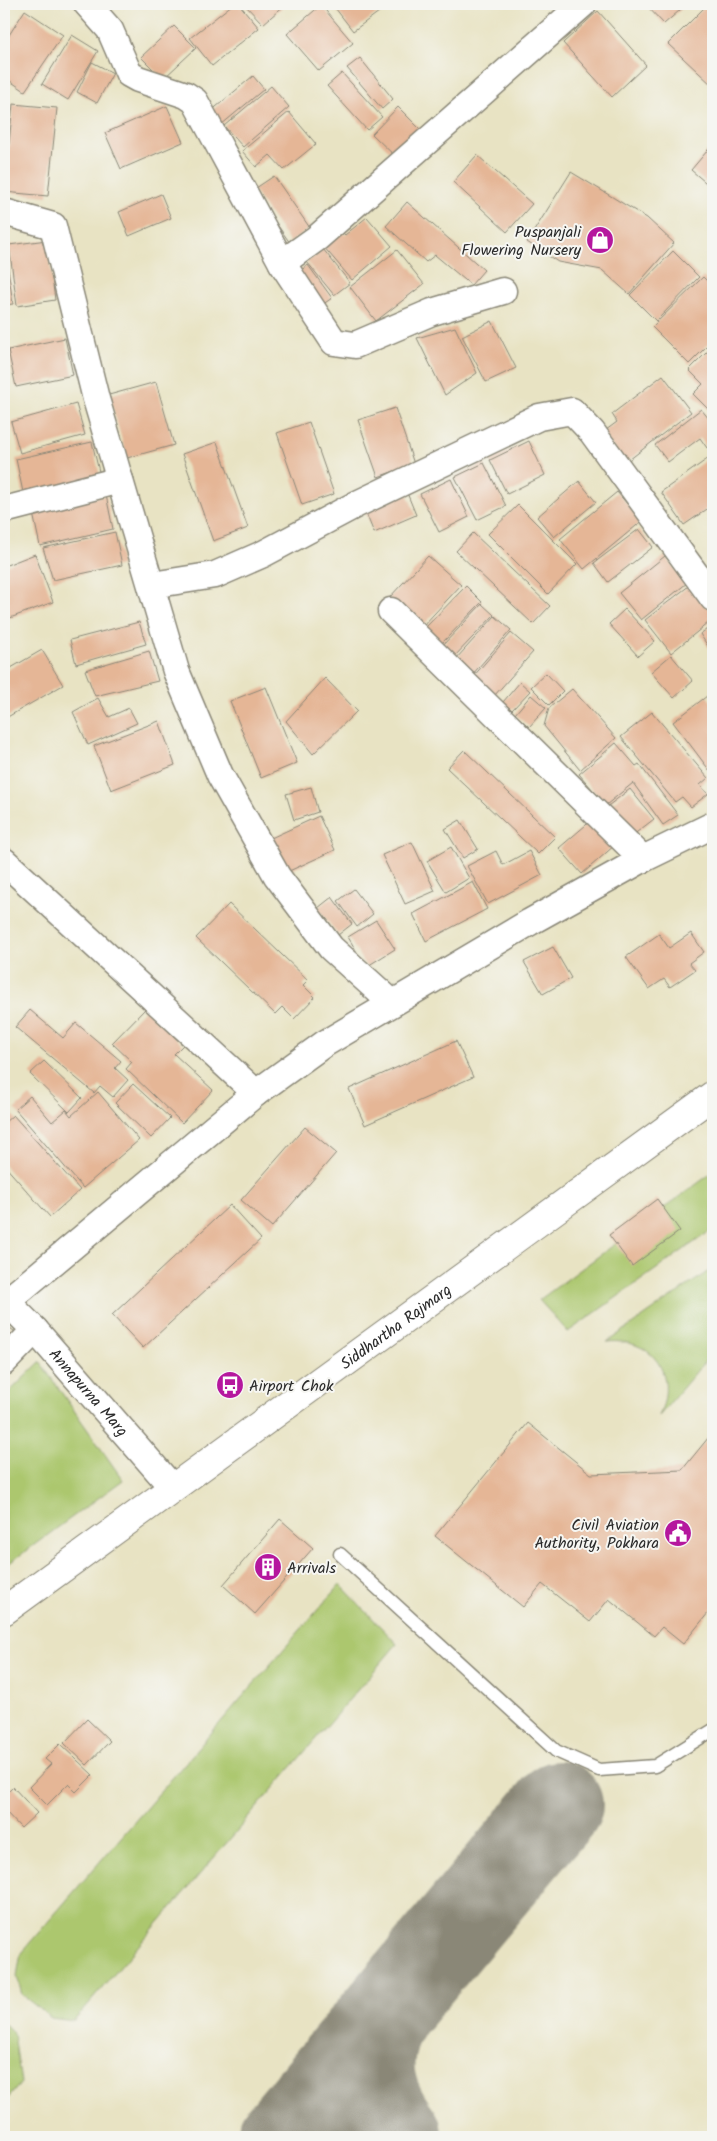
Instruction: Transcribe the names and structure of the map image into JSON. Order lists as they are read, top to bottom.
{
  "streets": {
    "highway": ["Siddhartha Rajmarg"],
    "street": ["Annapurna Marg"]
  },
  "crossings": [
    ["Siddhartha Rajmarg", "Annapurna Marg"]
  ],
  "places": {
    "shop": ["Puspanjali Flowering Nursery"],
    "bus stop": ["Airport Chok"],
    "public building": ["Civil Aviation Authority, Pokhara"],
    "building": ["Arrivals"]
  }
}
